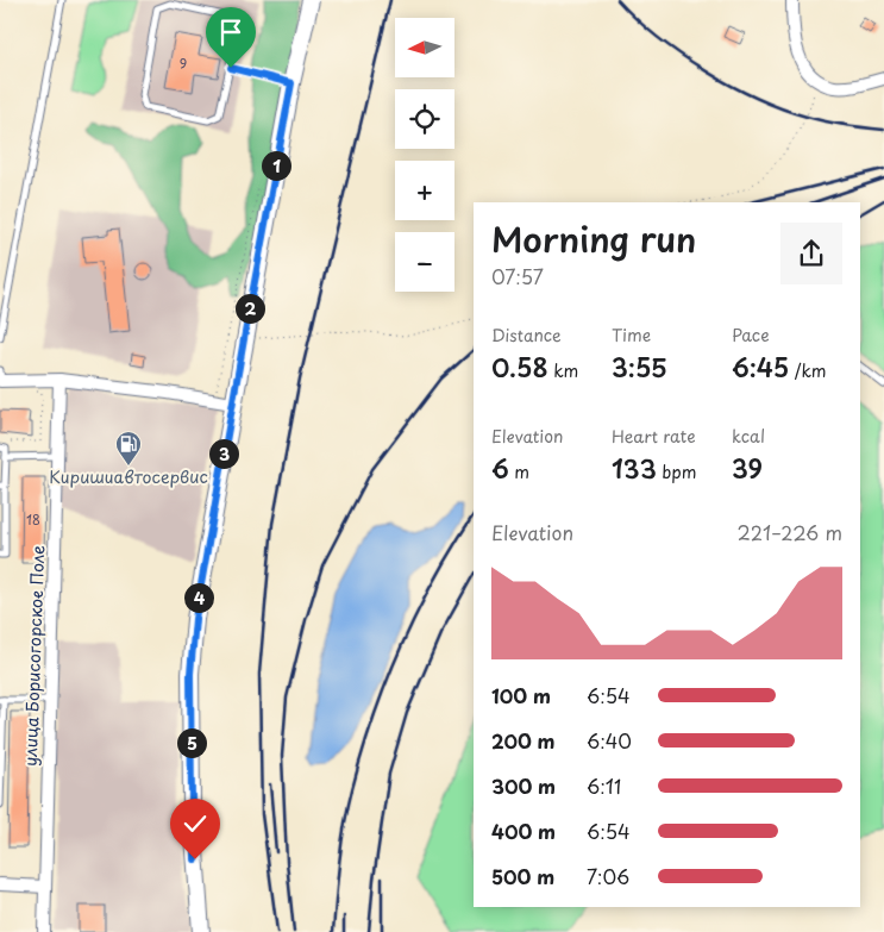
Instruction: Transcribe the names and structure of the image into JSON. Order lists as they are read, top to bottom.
{
  "streets": {
    "street": ["улица Борисогорское Поле"]
  },
  "places": {
    "fuel station": ["Киришиавтосервис"]
  },
  "house_numbers": ["9", "18"],
  "north": "left",
  "page": {
    "map_buttons": ["+", "−"],
    "pins": [
      "1",
      "2",
      "3",
      "4",
      "5"
    ],
    "heading": ["Morning run", "07:57"],
    "stats": [
      ["Distance", "0.58 km"],
      ["Time", "3:55"],
      ["Pace", "6:45 /km"],
      ["Elevation", "6 m"],
      ["Heart rate", "133 bpm"],
      ["kcal", "39"]
    ],
    "chart": ["Elevation", "221–226 m"],
    "list": [
      {
        "name": "100 m",
        "note": "6:54"
      },
      {
        "name": "200 m",
        "note": "6:40"
      },
      {
        "name": "300 m",
        "note": "6:11"
      },
      {
        "name": "400 m",
        "note": "6:54"
      },
      {
        "name": "500 m",
        "note": "7:06"
      }
    ]
  }
}
